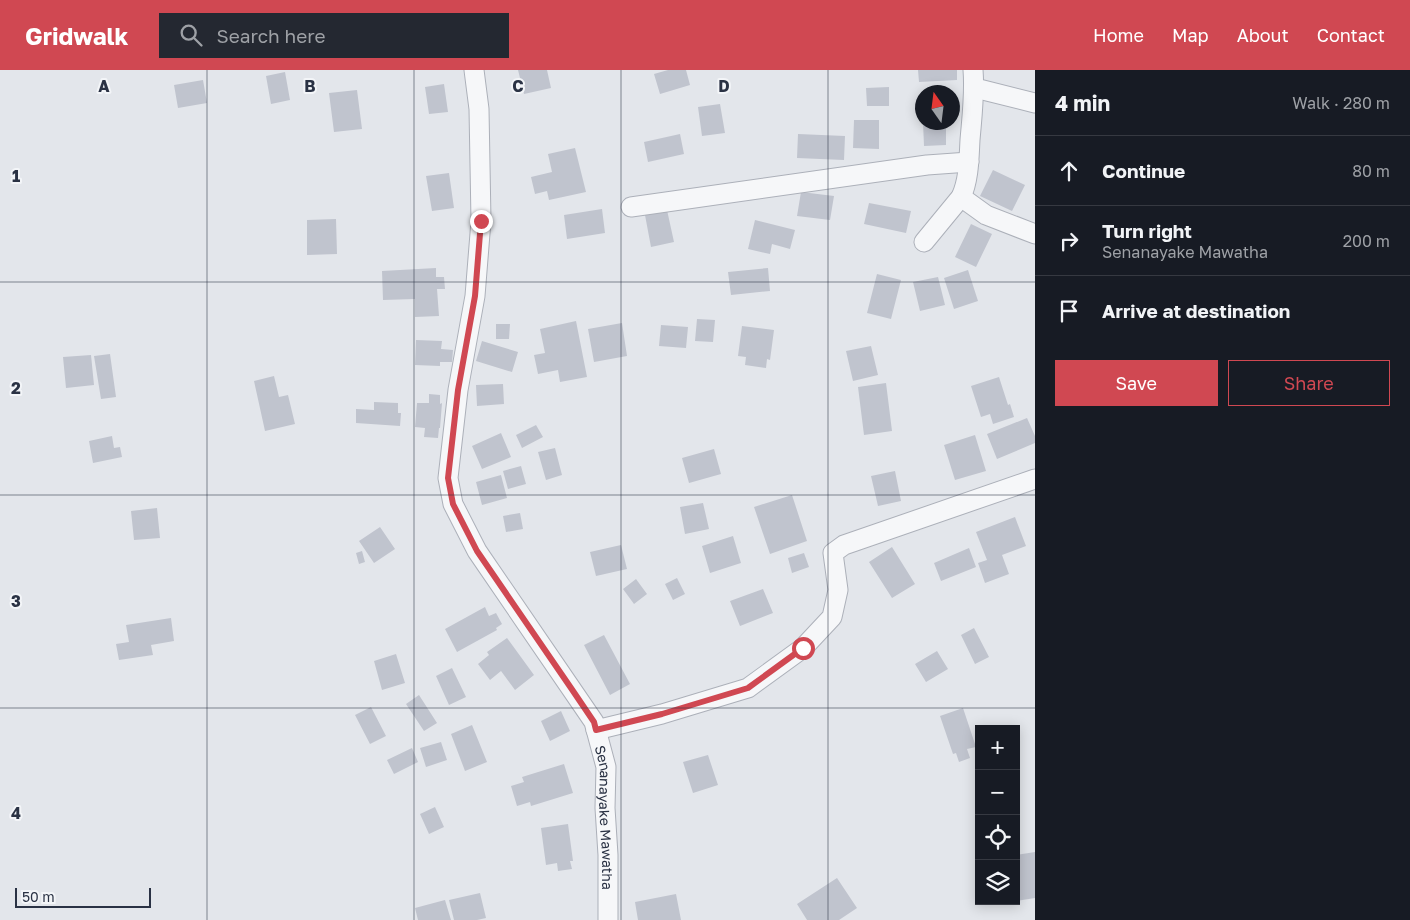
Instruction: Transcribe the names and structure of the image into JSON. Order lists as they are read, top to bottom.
{
  "streets": {
    "street": ["Senanayake Mawatha"]
  },
  "scale_bar": "50 m",
  "north": "top",
  "page": {
    "header": "Gridwalk",
    "search": "Search here",
    "nav": [
      "Home",
      "Map",
      "About",
      "Contact"
    ],
    "heading": ["4 min", "Walk · 280 m"],
    "list": [
      ["Continue", "80 m"],
      ["Turn right", "Senanayake Mawatha", "200 m"],
      "Arrive at destination"
    ],
    "buttons": ["Save", "Share"],
    "map_buttons": ["+", "−"],
    "scale": "50 m"
  },
  "grid": {
    "columns": [
      "A",
      "B",
      "C",
      "D"
    ],
    "rows": [
      "1",
      "2",
      "3",
      "4"
    ]
  }
}
